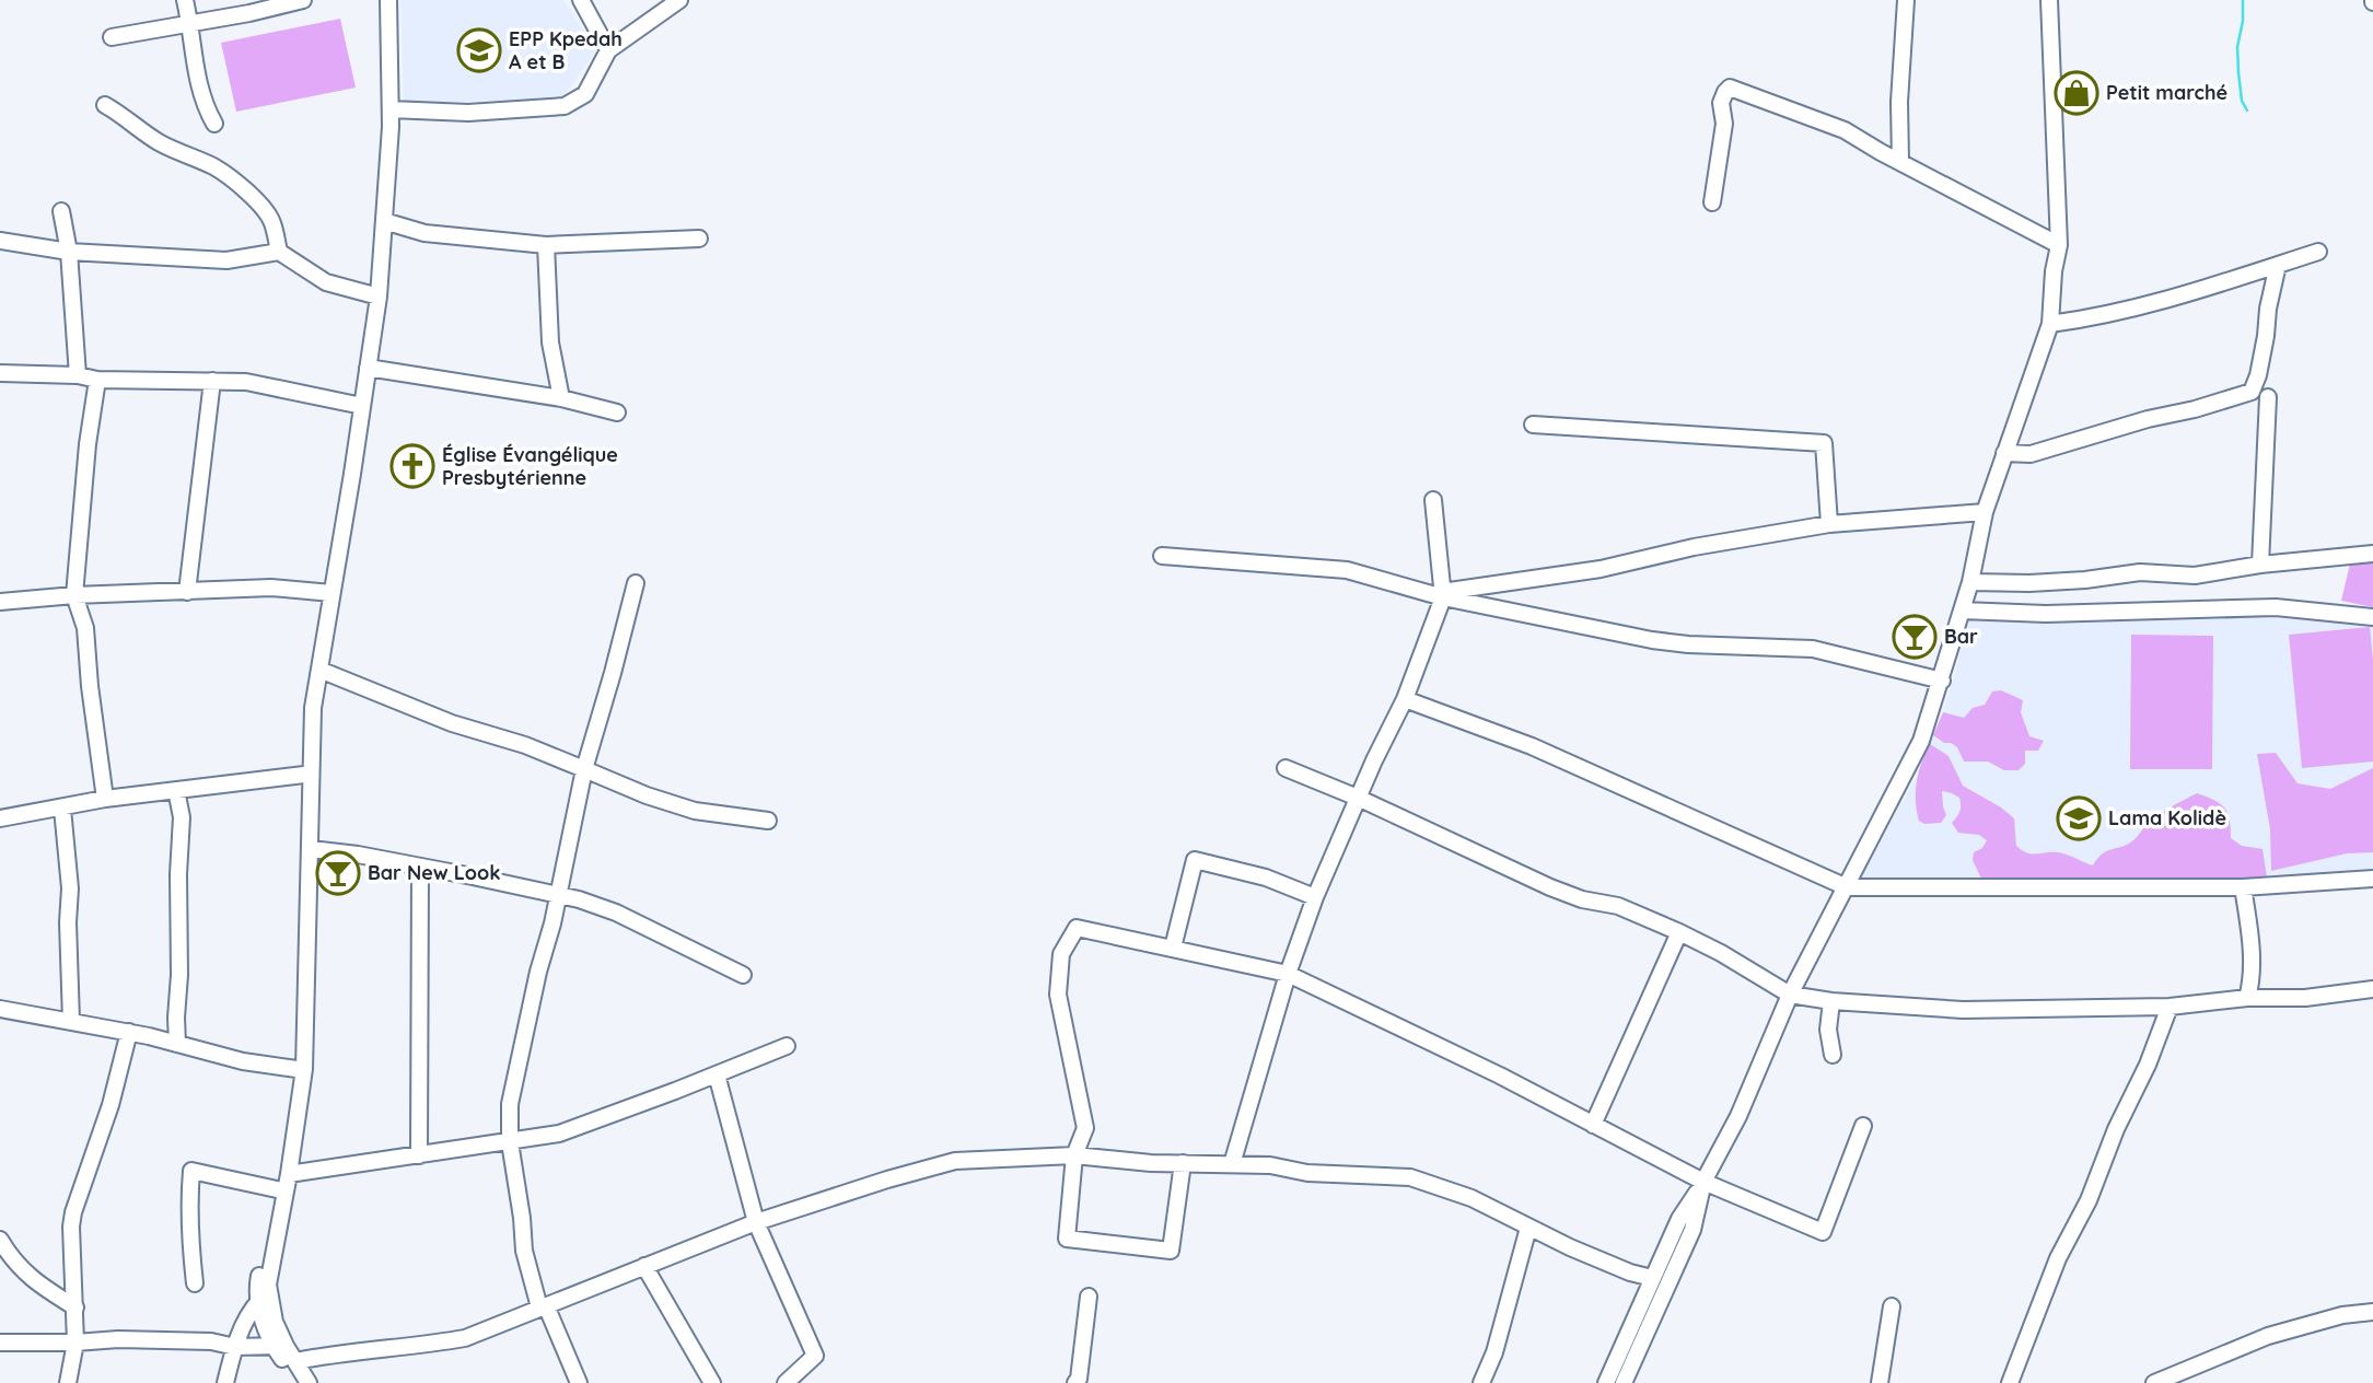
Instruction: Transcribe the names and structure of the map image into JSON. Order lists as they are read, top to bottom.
{
  "places": {
    "school or university": ["EPP Kpedah A et B", "Lama Kolidè"],
    "shop": ["Petit marché"],
    "church": ["Église Évangélique Presbytérienne"],
    "bar": ["Bar", "Bar New Look"]
  }
}
